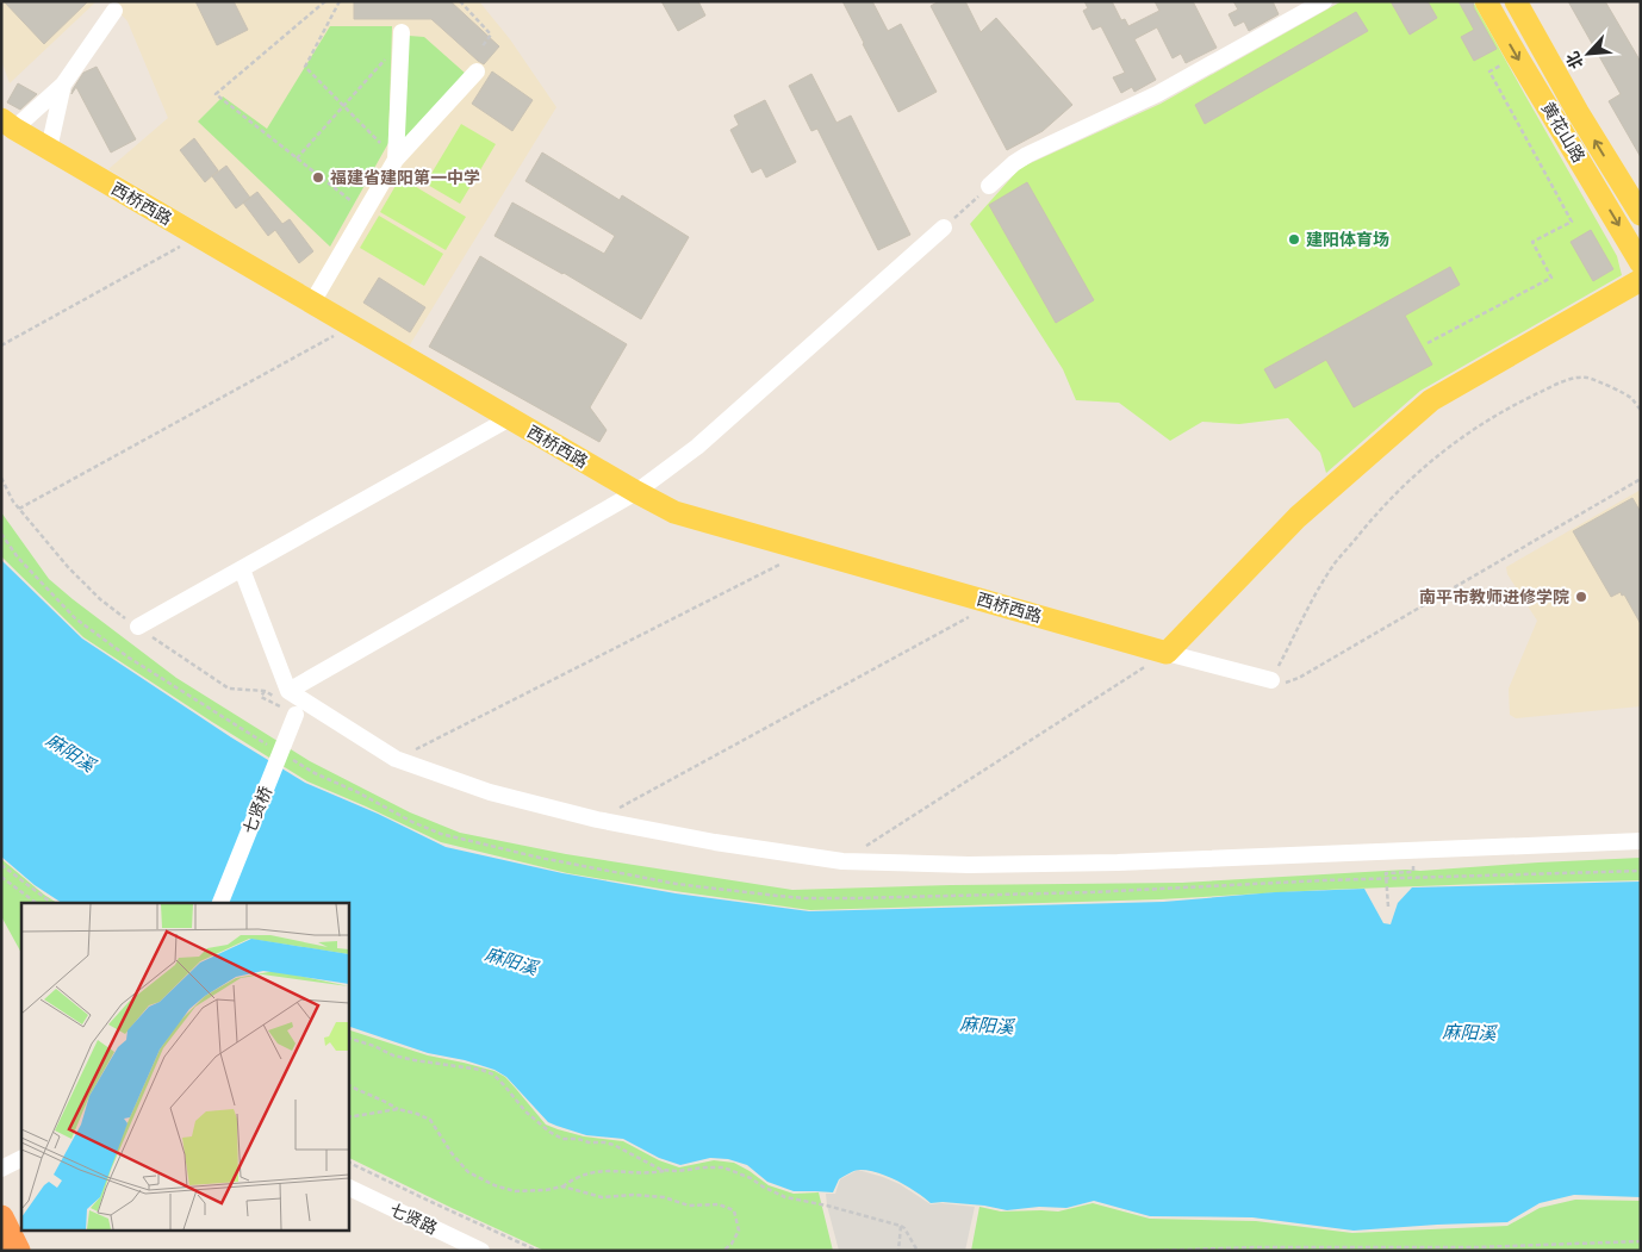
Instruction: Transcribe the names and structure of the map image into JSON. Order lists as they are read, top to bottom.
{
  "streets": {
    "main road": ["黄花山路", "西桥西路"],
    "street": ["七贤桥", "七贤路"]
  },
  "water": ["麻阳溪"],
  "places": ["福建省建阳第一中学", "建阳体育场", "南平市教师进修学院"],
  "north": "bottom left"
}
